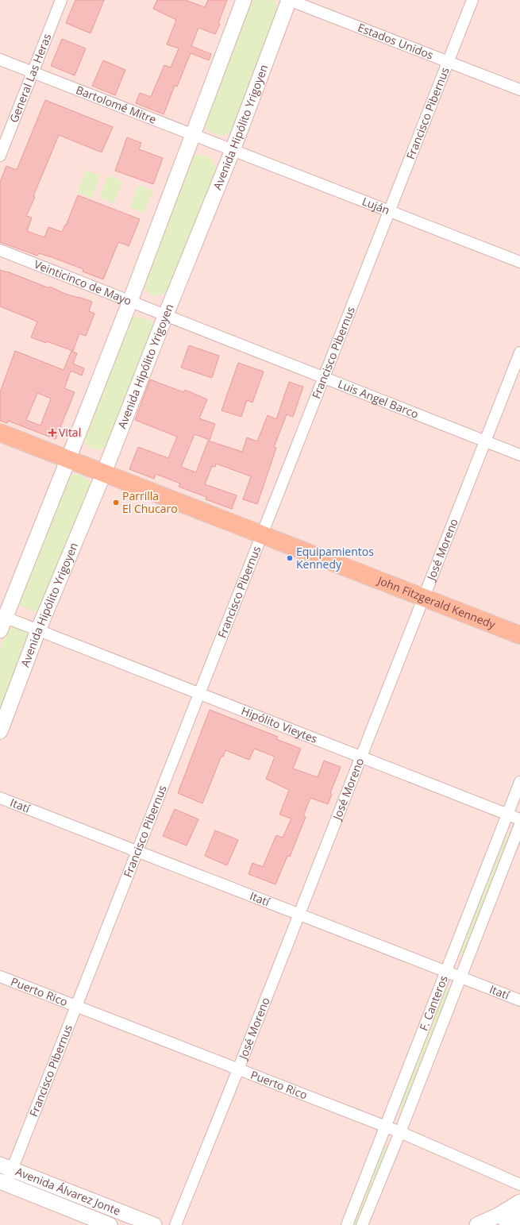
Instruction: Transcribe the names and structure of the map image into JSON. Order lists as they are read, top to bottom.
{
  "streets": {
    "main road": ["Avenida Hipólito Yrigoyen", "John Fitzgerald Kennedy", "Avenida Álvarez Jonte"],
    "street": [
      "Estados Unidos",
      "General Las Heras",
      "Bartolomé Mitre",
      "Francisco Pibernus",
      "Luján",
      "Veinticinco de Mayo",
      "Luis Angel Barco",
      "José Moreno",
      "Hipólito Vieytes",
      "Itatí",
      "Puerto Rico",
      "F. Canteros"
    ]
  },
  "crossings": [
    ["Estados Unidos", "Francisco Pibernus"],
    ["Estados Unidos", "Avenida Hipólito Yrigoyen"],
    ["General Las Heras", "Bartolomé Mitre"],
    ["Bartolomé Mitre", "Avenida Hipólito Yrigoyen"],
    ["Bartolomé Mitre", "Luján"],
    ["Francisco Pibernus", "Luján"],
    ["Francisco Pibernus", "Luis Angel Barco"],
    ["Francisco Pibernus", "John Fitzgerald Kennedy"],
    ["Francisco Pibernus", "Hipólito Vieytes"],
    ["Francisco Pibernus", "Itatí"],
    ["Francisco Pibernus", "Puerto Rico"],
    ["Francisco Pibernus", "Avenida Álvarez Jonte"],
    ["Avenida Hipólito Yrigoyen", "Luján"],
    ["Avenida Hipólito Yrigoyen", "Veinticinco de Mayo"],
    ["Avenida Hipólito Yrigoyen", "Luis Angel Barco"],
    ["Avenida Hipólito Yrigoyen", "John Fitzgerald Kennedy"],
    ["Avenida Hipólito Yrigoyen", "Hipólito Vieytes"],
    ["Veinticinco de Mayo", "Luis Angel Barco"],
    ["Luis Angel Barco", "José Moreno"],
    ["José Moreno", "John Fitzgerald Kennedy"],
    ["José Moreno", "Hipólito Vieytes"],
    ["José Moreno", "Itatí"],
    ["José Moreno", "Puerto Rico"],
    ["Hipólito Vieytes", "F. Canteros"],
    ["Itatí", "F. Canteros"],
    ["Puerto Rico", "F. Canteros"]
  ],
  "places": {
    "health": ["Vital"],
    "other": ["Parrilla El Chucaro", "Equipamientos Kennedy"]
  }
}
